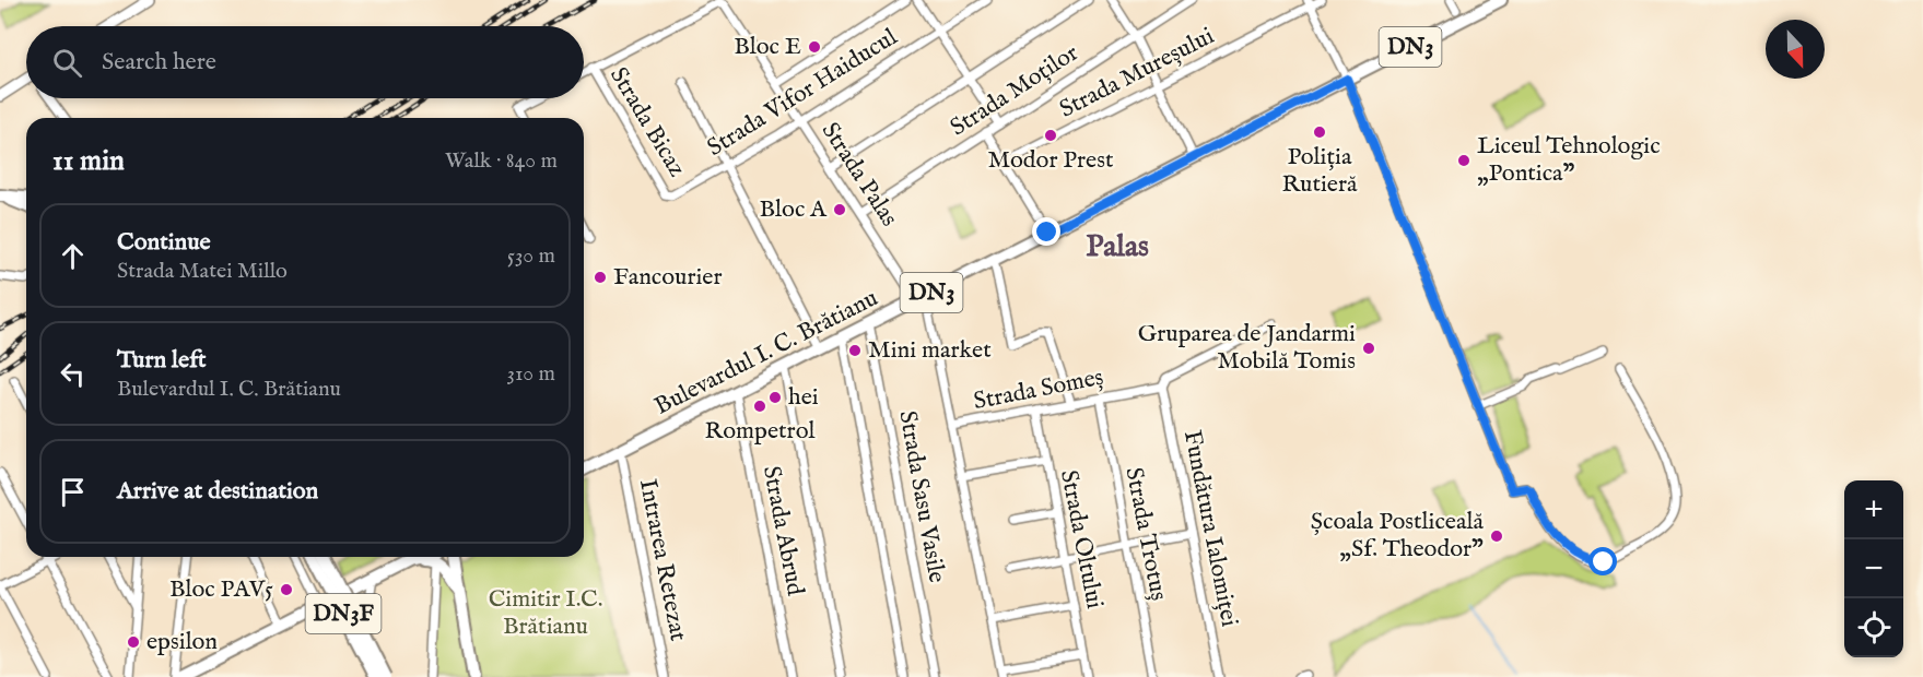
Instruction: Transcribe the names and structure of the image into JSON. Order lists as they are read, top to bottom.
{
  "streets": {
    "main road": ["DN3", "Bulevardul I. C. Brătianu", "DN3F"],
    "street": [
      "Strada Mureșului",
      "Strada Moților",
      "Strada Vifor Haiducul",
      "Strada Bicaz",
      "Strada Palas",
      "Strada Someș",
      "Strada Sasu Vasile",
      "Fundătura Ialomiței",
      "Strada Abrud",
      "Strada Trotuș",
      "Strada Oltului",
      "Intrarea Retezat"
    ]
  },
  "crossings": [
    ["Strada Moților", "Strada Palas"],
    ["Strada Vifor Haiducul", "Strada Bicaz"],
    ["Strada Vifor Haiducul", "Strada Palas"],
    ["Strada Bicaz", "Strada Palas"],
    ["Strada Palas", "Bulevardul I. C. Brătianu"],
    ["Bulevardul I. C. Brătianu", "Strada Sasu Vasile"],
    ["Bulevardul I. C. Brătianu", "Strada Abrud"],
    ["Bulevardul I. C. Brătianu", "Intrarea Retezat"],
    ["Strada Someș", "Fundătura Ialomiței"],
    ["Strada Someș", "Strada Trotuș"],
    ["Strada Someș", "Strada Oltului"]
  ],
  "districts": ["Palas"],
  "parks": ["Cimitir I.C. Brătianu"],
  "places": [
    "Bloc E",
    "Poliția Rutieră",
    "Modor Prest",
    "Liceul Tehnologic „Pontica”",
    "Bloc A",
    "Fancourier",
    "Gruparea de Jandarmi Mobilă Tomis",
    "Mini market",
    "hei",
    "Rompetrol",
    "Școala Postliceală „Sf. Theodor”",
    "Bloc PAV5",
    "epsilon"
  ],
  "north": "bottom",
  "page": {
    "search": "Search here",
    "heading": ["11 min", "Walk · 840 m"],
    "list": [
      ["Continue", "Strada Matei Millo", "530 m"],
      ["Turn left", "Bulevardul I. C. Brătianu", "310 m"],
      "Arrive at destination"
    ],
    "map_buttons": ["+", "−"]
  }
}
